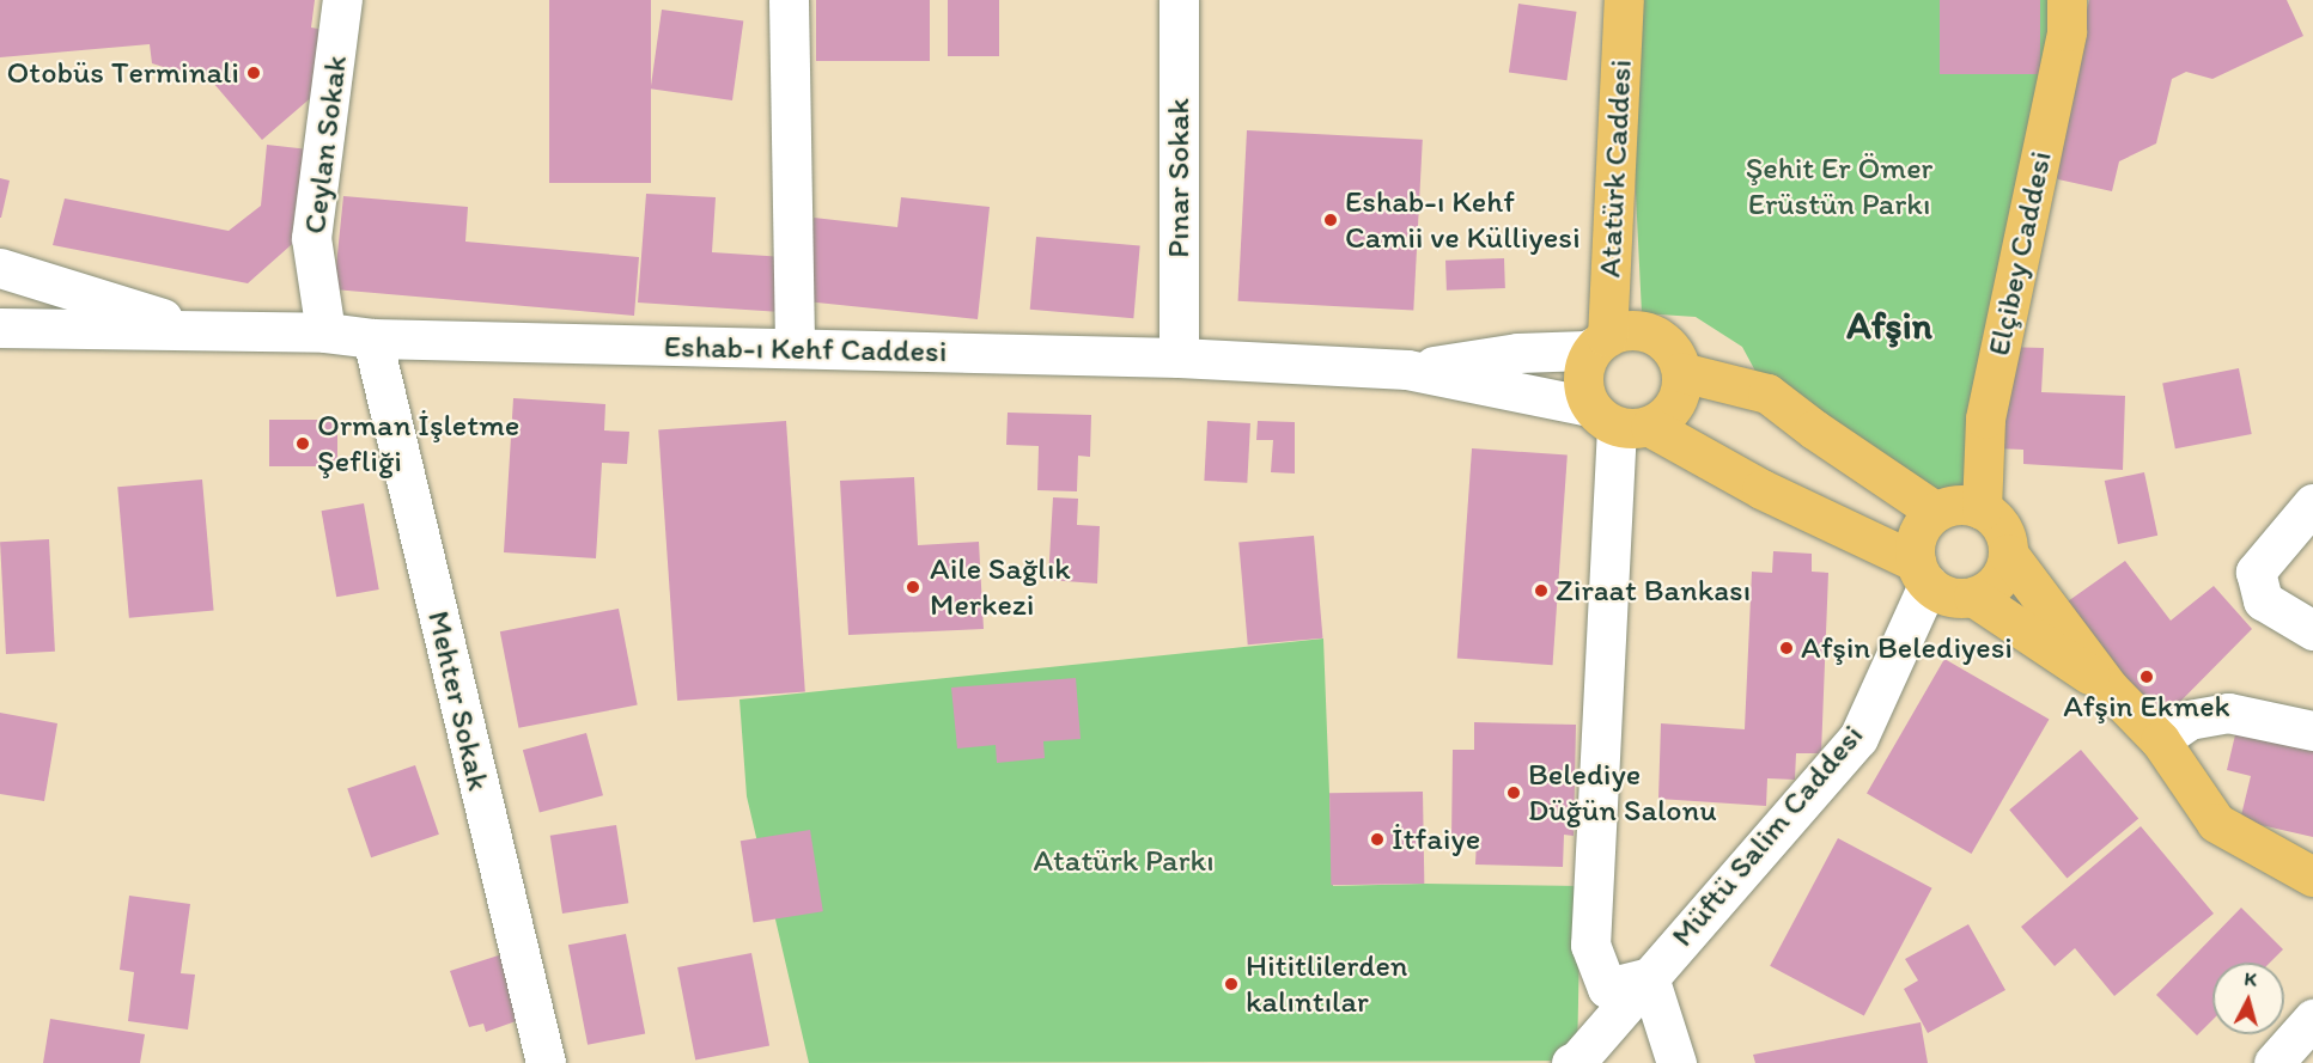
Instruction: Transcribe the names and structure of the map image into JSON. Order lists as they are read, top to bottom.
{
  "streets": {
    "main road": ["Atatürk Caddesi", "Elçibey Caddesi"],
    "street": [
      "Ceylan Sokak",
      "Pınar Sokak",
      "Eshab-ı Kehf Caddesi",
      "Mehter Sokak",
      "Müftü Salim Caddesi"
    ]
  },
  "crossings": [
    ["Ceylan Sokak", "Eshab-ı Kehf Caddesi"],
    ["Pınar Sokak", "Eshab-ı Kehf Caddesi"],
    ["Elçibey Caddesi", "Müftü Salim Caddesi"],
    ["Eshab-ı Kehf Caddesi", "Mehter Sokak"]
  ],
  "districts": ["Afşin"],
  "parks": ["Şehit Er Ömer Erüstün Parkı", "Atatürk Parkı"],
  "places": [
    "Otobüs Terminali",
    "Eshab-ı Kehf Camii ve Külliyesi",
    "Orman İşletme Şefliği",
    "Aile Sağlık Merkezi",
    "Ziraat Bankası",
    "Afşin Belediyesi",
    "Afşin Ekmek",
    "Belediye Düğün Salonu",
    "İtfaiye",
    "Hititlilerden kalıntılar"
  ],
  "north": "top"
}
